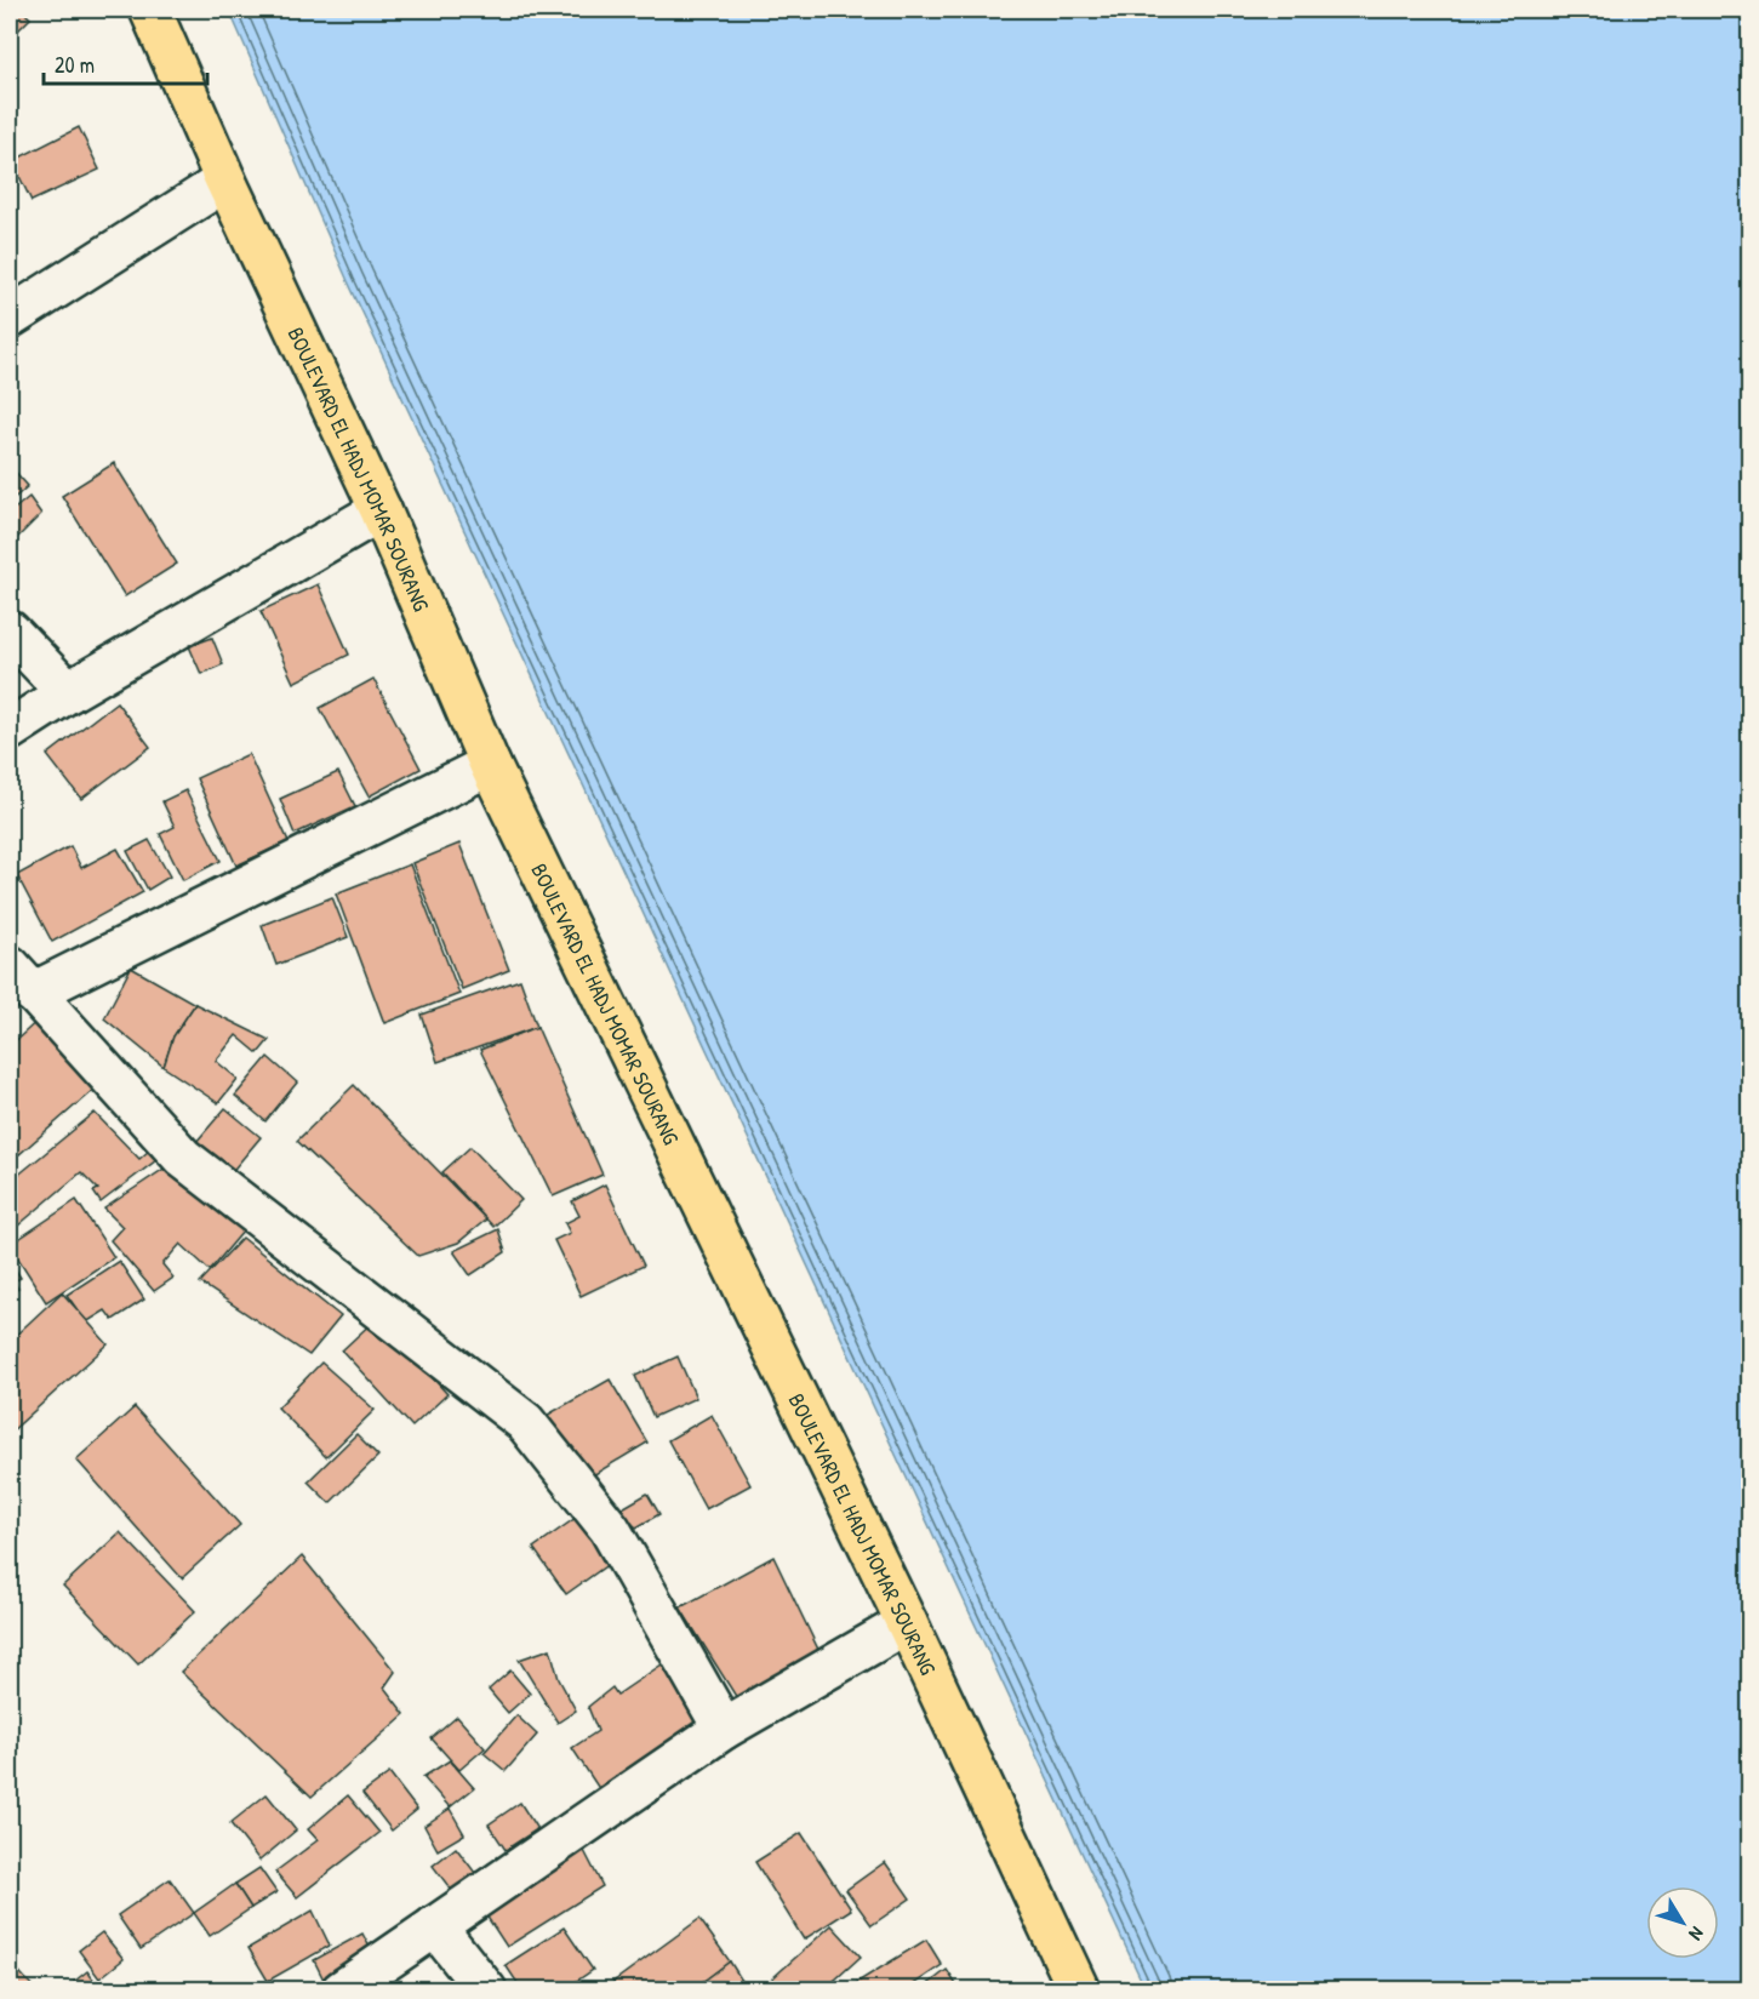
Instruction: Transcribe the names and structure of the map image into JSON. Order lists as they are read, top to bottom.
{
  "streets": {
    "highway": ["BOULEVARD EL HADJ MOMAR SOURANG"]
  },
  "scale_bar": "20 m",
  "north": "bottom right"
}
